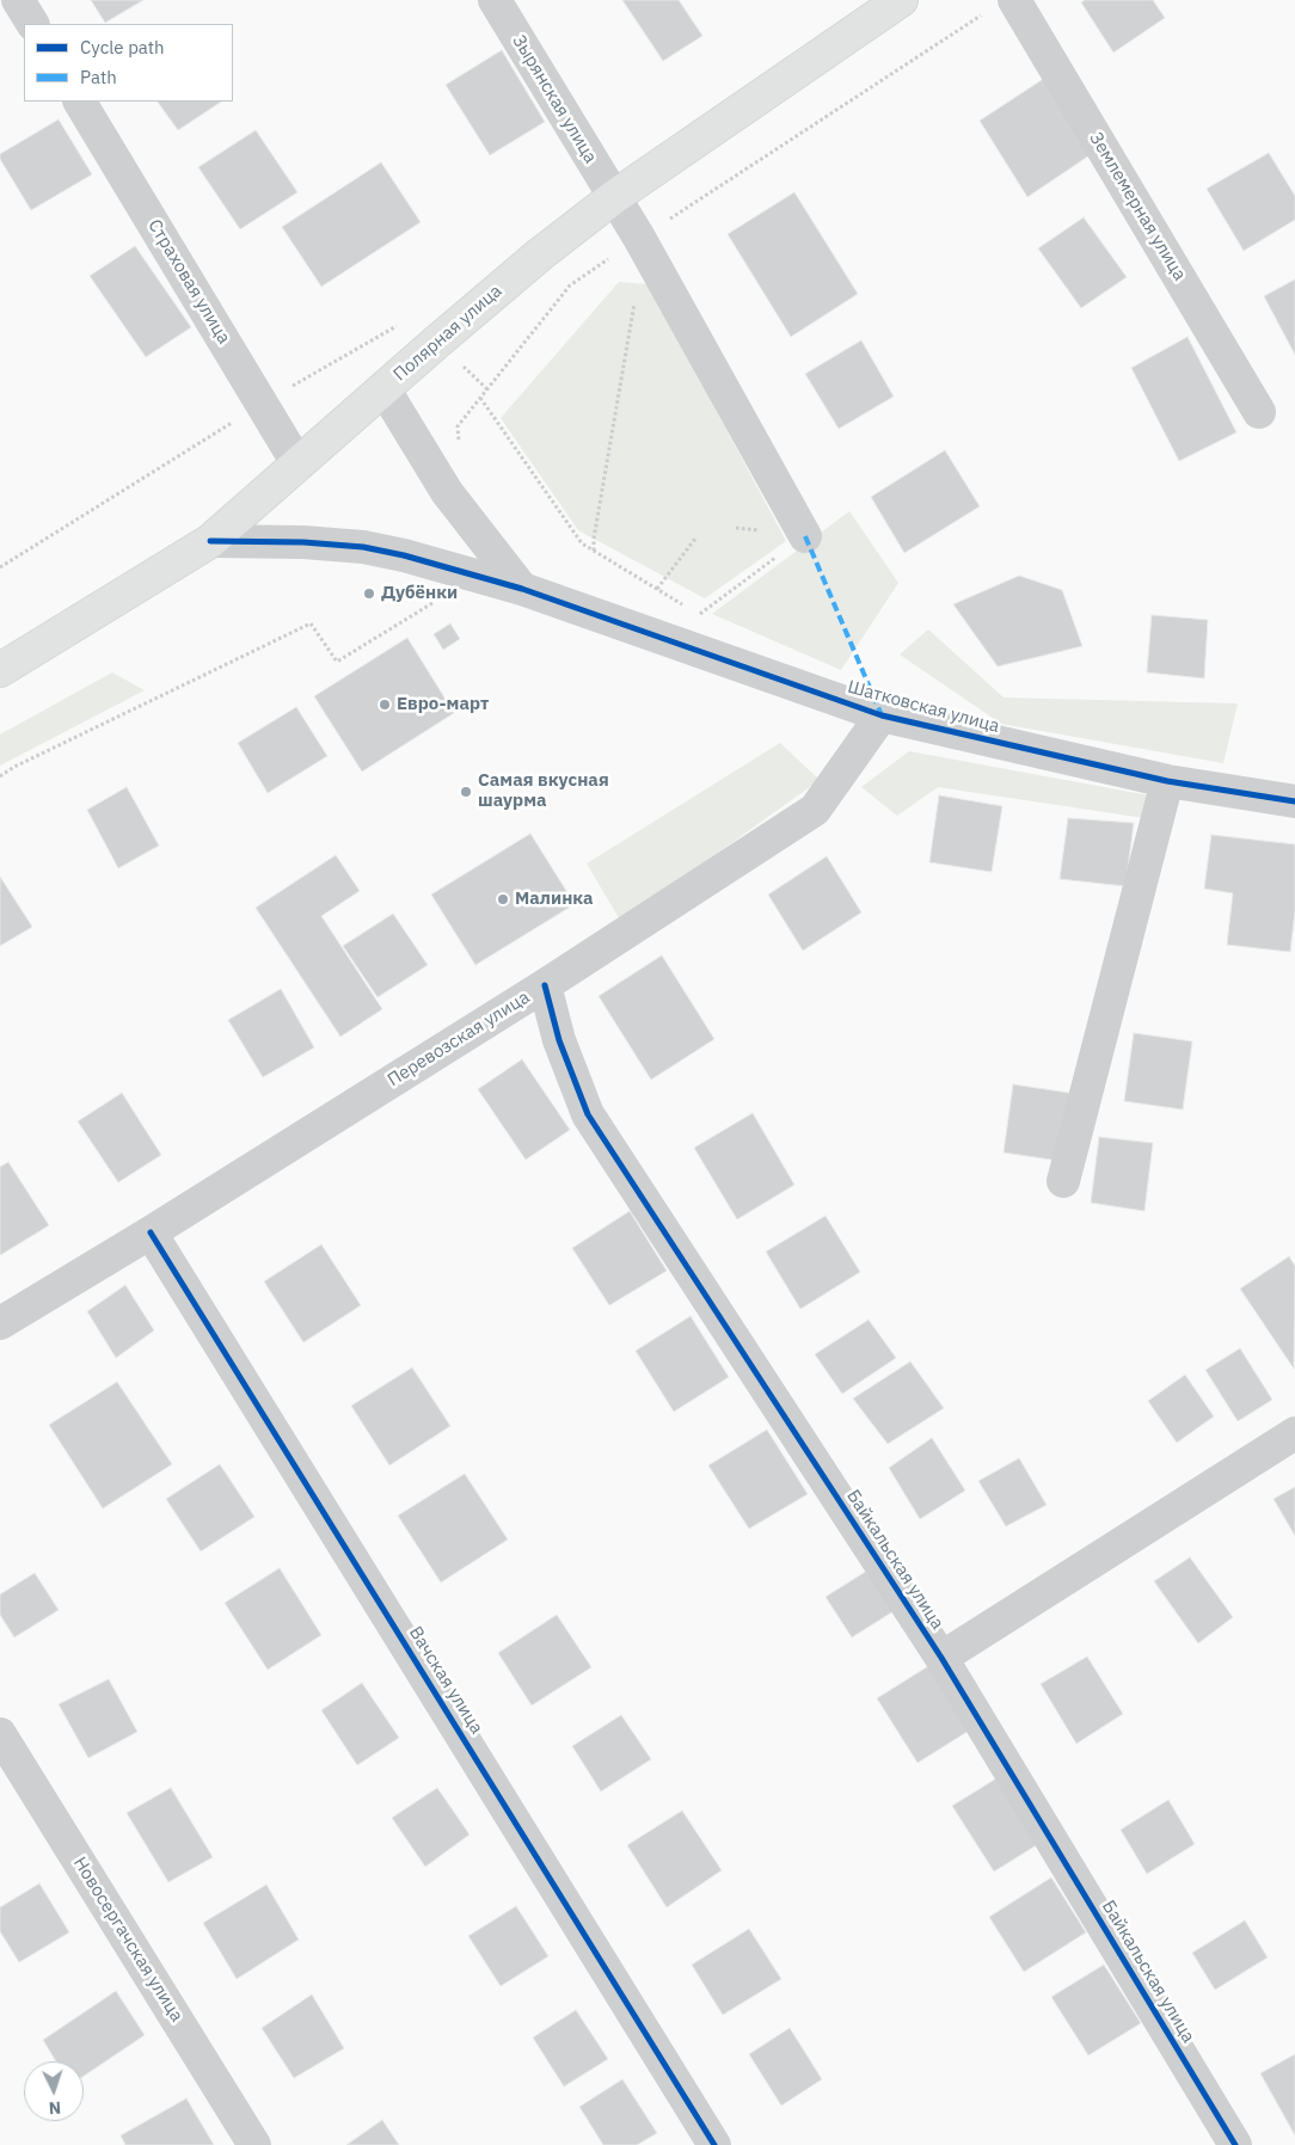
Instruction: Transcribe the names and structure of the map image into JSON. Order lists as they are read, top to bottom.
{
  "streets": {
    "main road": ["Полярная улица"],
    "street": [
      "Зырянская улица",
      "Землемерная улица",
      "Страховая улица",
      "Шатковская улица",
      "Перевозская улица",
      "Байкальская улица",
      "Вачская улица",
      "Новосергачская улица"
    ]
  },
  "crossings": [
    ["Зырянская улица", "Полярная улица"],
    ["Страховая улица", "Полярная улица"],
    ["Полярная улица", "Шатковская улица"],
    ["Шатковская улица", "Перевозская улица"],
    ["Перевозская улица", "Байкальская улица"],
    ["Перевозская улица", "Вачская улица"]
  ],
  "places": [
    "Дубёнки",
    "Евро-март",
    "Самая вкусная шаурма",
    "Малинка"
  ],
  "legend": ["Cycle path", "Path"],
  "north": "bottom"
}
